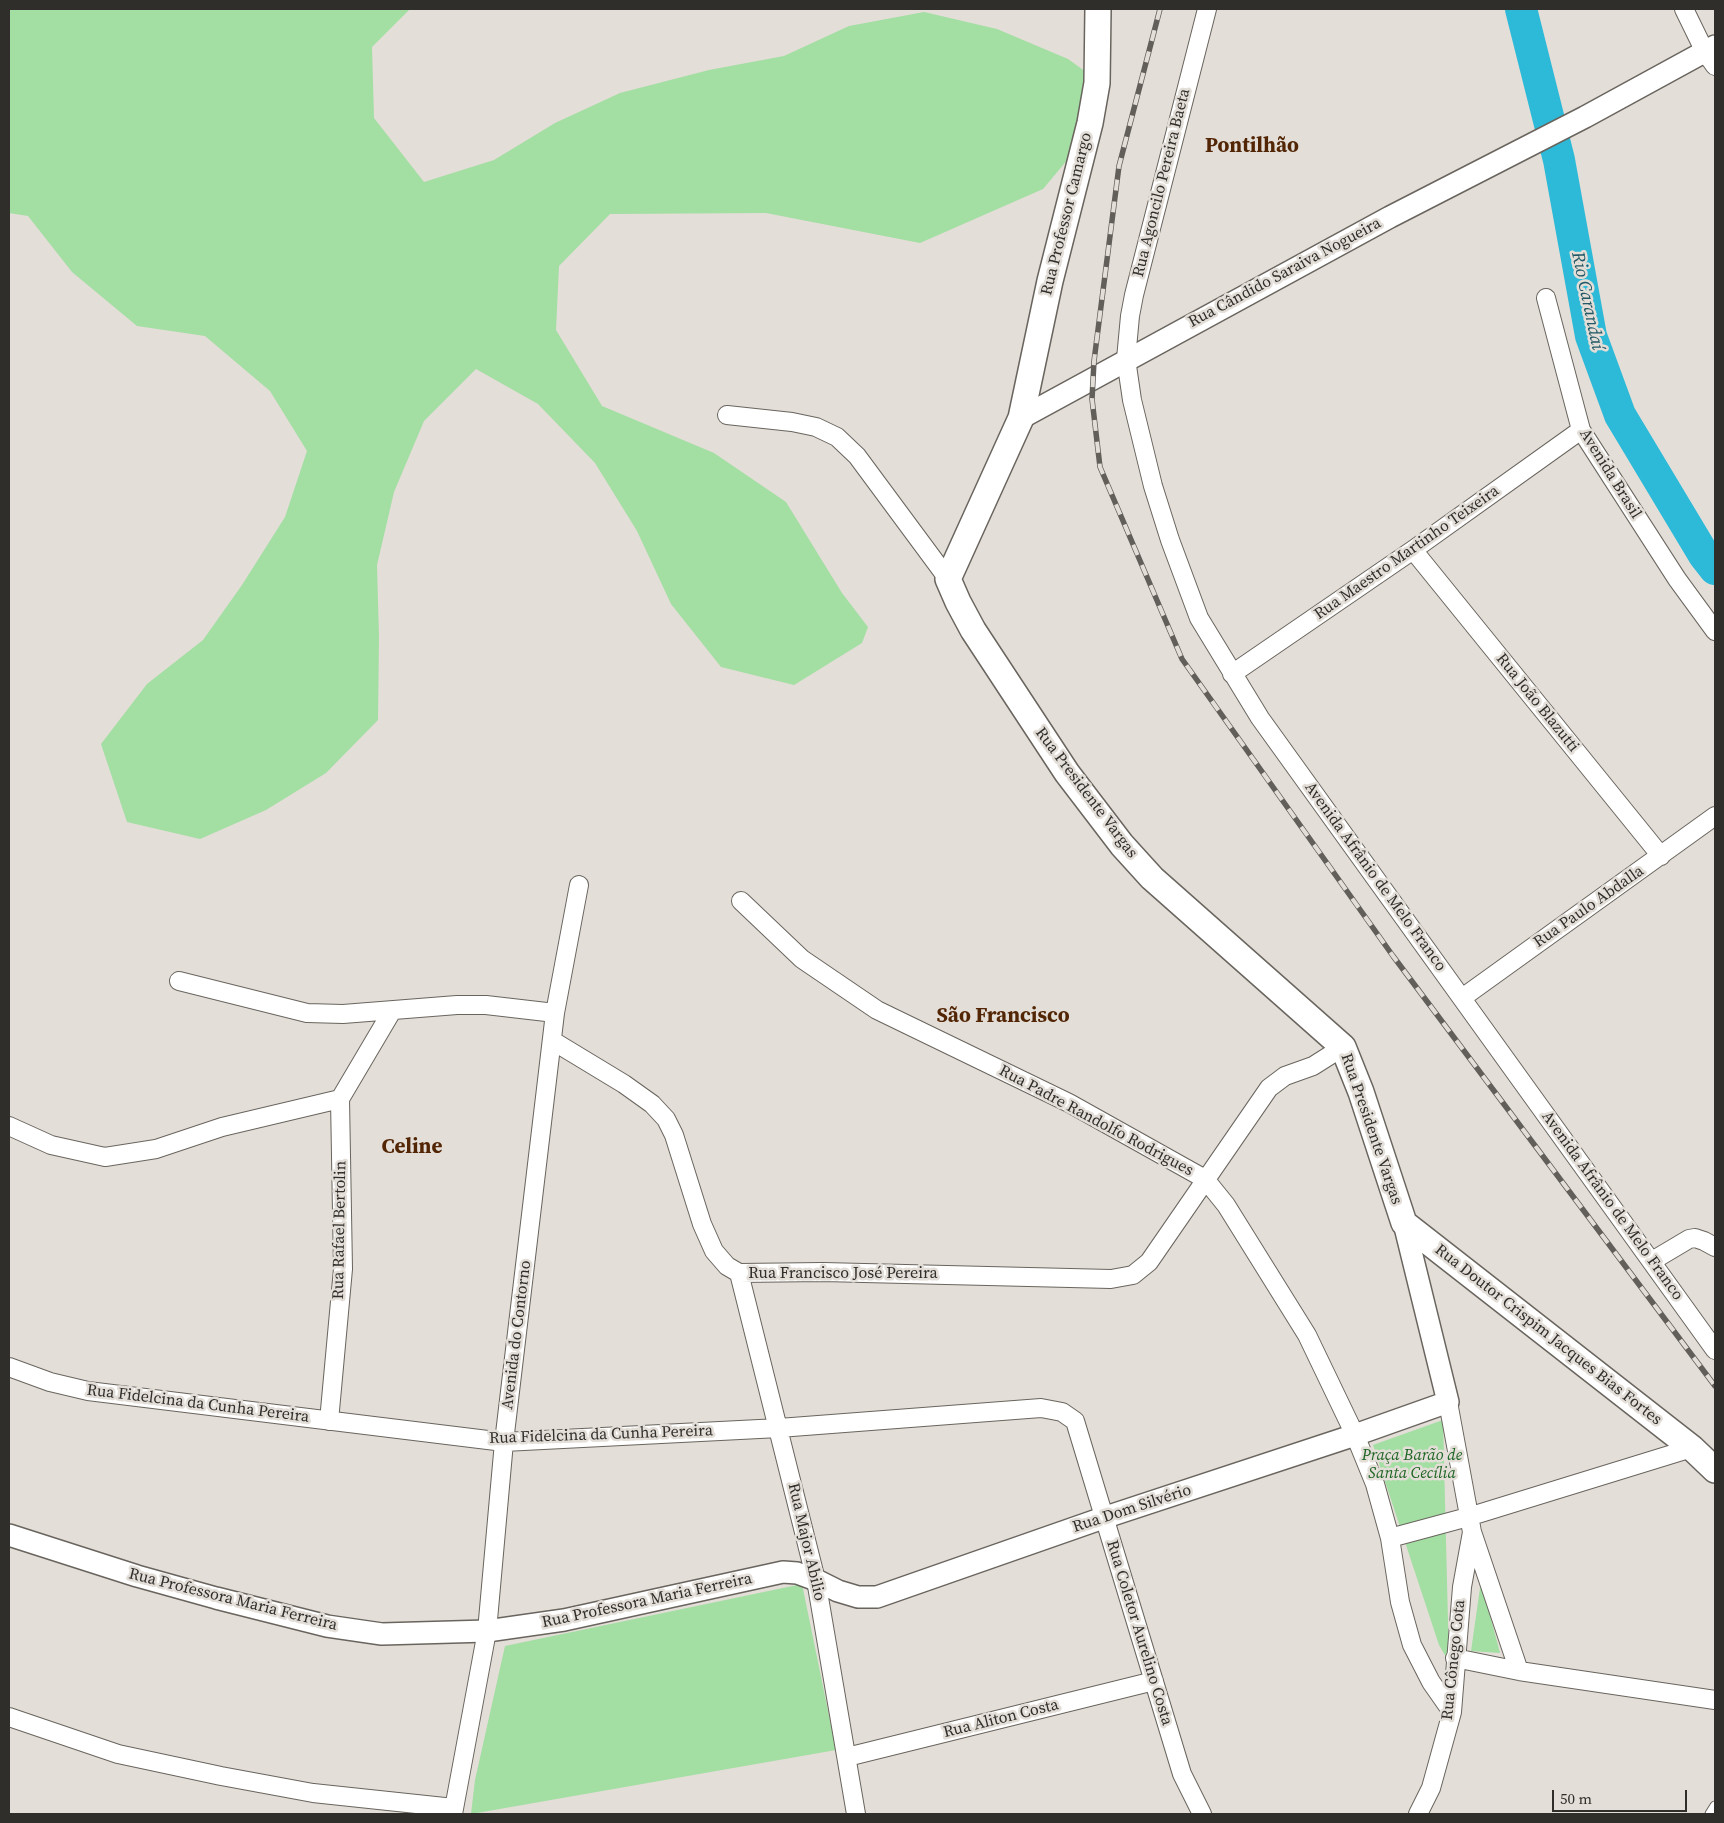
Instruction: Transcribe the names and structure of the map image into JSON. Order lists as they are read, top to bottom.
{
  "streets": {
    "main road": ["Rua Professor Camargo", "Rua Presidente Vargas", "Rua Doutor Crispim Jacques Bias Fortes"],
    "street": [
      "Rua Agoncilo Pereira Baeta",
      "Rua Cândido Saraiva Nogueira",
      "Avenida Brasil",
      "Rua Maestro Martinho Teixeira",
      "Rua João Blazutti",
      "Avenida Afrânio de Melo Franco",
      "Rua Paulo Abdalla",
      "Rua Padre Randolfo Rodrigues",
      "Rua Rafael Bertolin",
      "Rua Francisco José Pereira",
      "Avenida do Contorno",
      "Rua Fidelcina da Cunha Pereira",
      "Rua Dom Silvério",
      "Rua Major Abilio",
      "Rua Professora Maria Ferreira",
      "Rua Coletor Aurelino Costa",
      "Rua Cônego Cota",
      "Rua Aliton Costa"
    ]
  },
  "crossings": [
    ["Rua Agoncilo Pereira Baeta", "Rua Cândido Saraiva Nogueira"],
    ["Rua Agoncilo Pereira Baeta", "Avenida Afrânio de Melo Franco"],
    ["Rua Professor Camargo", "Rua Cândido Saraiva Nogueira"],
    ["Rua Professor Camargo", "Rua Presidente Vargas"],
    ["Rua Cândido Saraiva Nogueira", "Avenida Afrânio de Melo Franco"],
    ["Avenida Brasil", "Rua Maestro Martinho Teixeira"],
    ["Rua Maestro Martinho Teixeira", "Rua João Blazutti"],
    ["Rua Maestro Martinho Teixeira", "Avenida Afrânio de Melo Franco"],
    ["Rua João Blazutti", "Rua Paulo Abdalla"],
    ["Rua Presidente Vargas", "Rua Francisco José Pereira"],
    ["Rua Presidente Vargas", "Rua Doutor Crispim Jacques Bias Fortes"],
    ["Avenida Afrânio de Melo Franco", "Rua Paulo Abdalla"],
    ["Rua Padre Randolfo Rodrigues", "Rua Francisco José Pereira"],
    ["Rua Padre Randolfo Rodrigues", "Rua Dom Silvério"],
    ["Rua Rafael Bertolin", "Rua Fidelcina da Cunha Pereira"],
    ["Rua Francisco José Pereira", "Avenida do Contorno"],
    ["Rua Francisco José Pereira", "Rua Major Abilio"],
    ["Avenida do Contorno", "Rua Fidelcina da Cunha Pereira"],
    ["Avenida do Contorno", "Rua Professora Maria Ferreira"],
    ["Rua Fidelcina da Cunha Pereira", "Rua Major Abilio"],
    ["Rua Fidelcina da Cunha Pereira", "Rua Coletor Aurelino Costa"],
    ["Rua Dom Silvério", "Rua Major Abilio"],
    ["Rua Dom Silvério", "Rua Professora Maria Ferreira"],
    ["Rua Dom Silvério", "Rua Coletor Aurelino Costa"],
    ["Rua Major Abilio", "Rua Professora Maria Ferreira"],
    ["Rua Major Abilio", "Rua Aliton Costa"],
    ["Rua Coletor Aurelino Costa", "Rua Aliton Costa"]
  ],
  "districts": ["Pontilhão", "São Francisco", "Celine"],
  "water": ["Rio Carandaí"],
  "parks": ["Praça Barão de Santa Cecília"],
  "scale_bar": "50 m"
}
